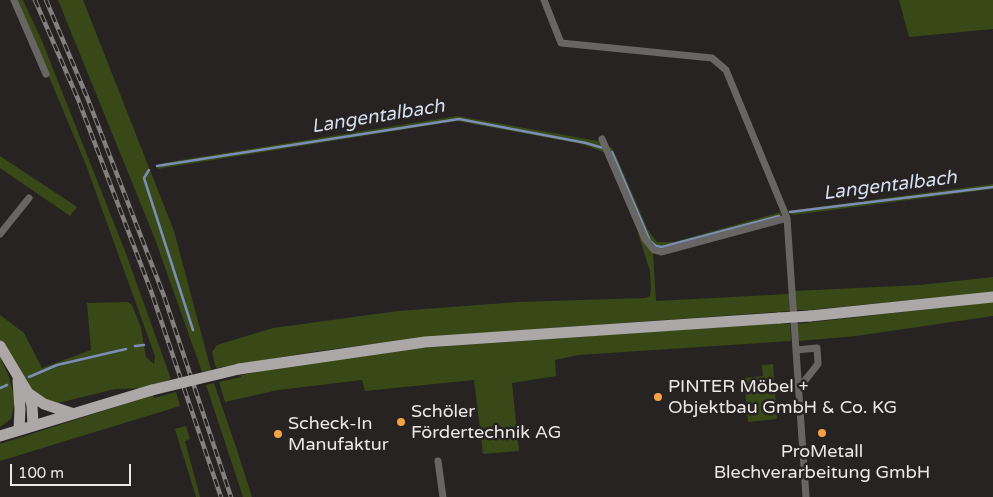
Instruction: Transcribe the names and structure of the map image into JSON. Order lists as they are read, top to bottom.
{
  "water": ["Langentalbach"],
  "places": [
    "PINTER Möbel + Objektbau GmbH & Co. KG",
    "Schöler Fördertechnik AG",
    "ProMetall Blechverarbeitung GmbH",
    "Scheck-In Manufaktur"
  ],
  "scale_bar": "100 m"
}
